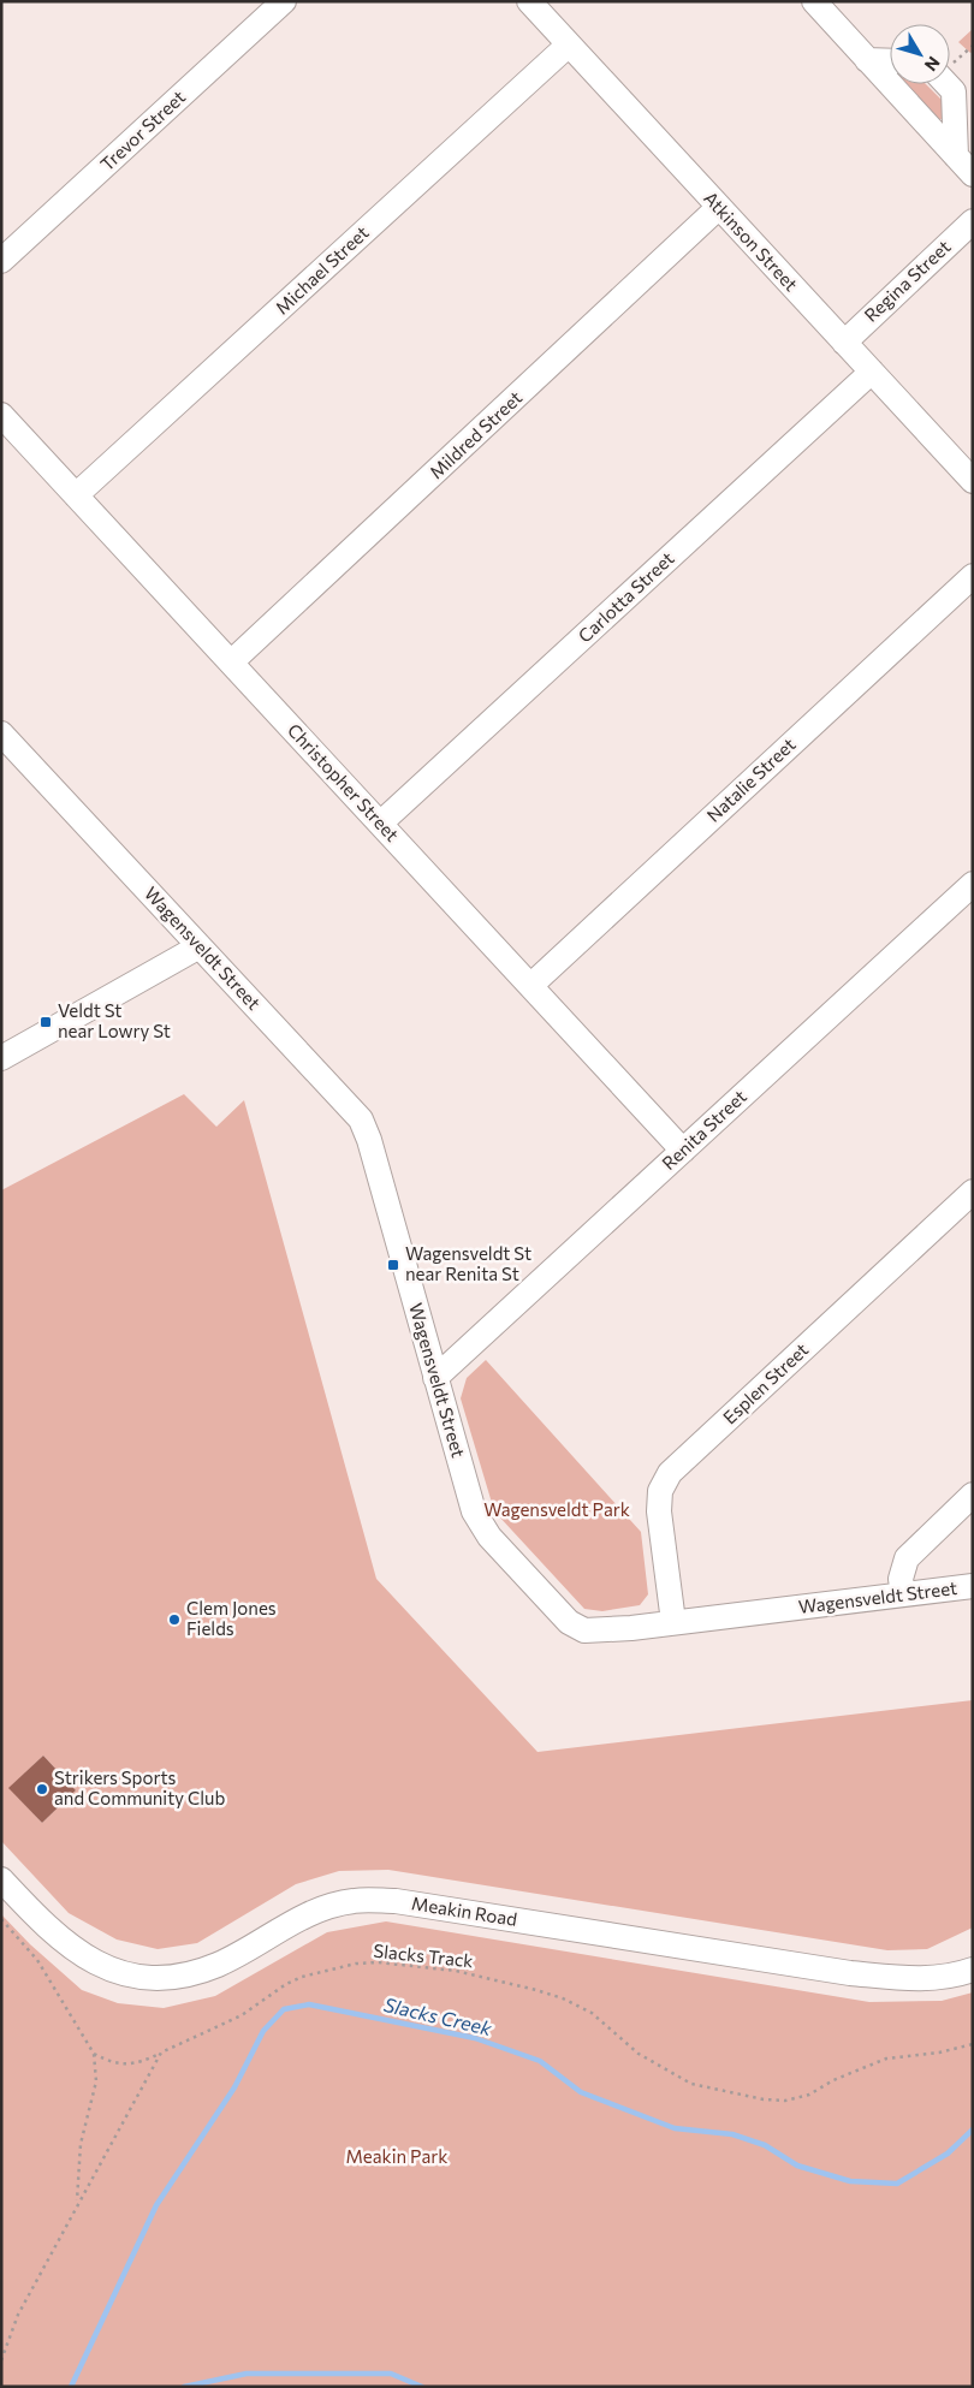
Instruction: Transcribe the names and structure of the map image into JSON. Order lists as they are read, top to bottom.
{
  "streets": {
    "street": [
      "Trevor Street",
      "Atkinson Street",
      "Michael Street",
      "Regina Street",
      "Mildred Street",
      "Carlotta Street",
      "Natalie Street",
      "Christopher Street",
      "Wagensveldt Street",
      "Renita Street",
      "Esplen Street",
      "Meakin Road"
    ],
    "path": ["Slacks Track"]
  },
  "crossings": [
    ["Atkinson Street", "Michael Street"],
    ["Atkinson Street", "Regina Street"],
    ["Atkinson Street", "Mildred Street"],
    ["Atkinson Street", "Carlotta Street"],
    ["Michael Street", "Christopher Street"],
    ["Mildred Street", "Christopher Street"],
    ["Carlotta Street", "Christopher Street"],
    ["Natalie Street", "Christopher Street"],
    ["Christopher Street", "Renita Street"],
    ["Wagensveldt Street", "Renita Street"],
    ["Wagensveldt Street", "Esplen Street"]
  ],
  "water": ["Slacks Creek"],
  "parks": ["Wagensveldt Park", "Meakin Park"],
  "places": {
    "transit": ["Veldt St near Lowry St", "Wagensveldt St near Renita St"],
    "other": ["Clem Jones Fields", "Strikers Sports and Community Club"]
  },
  "north": "bottom right"
}
